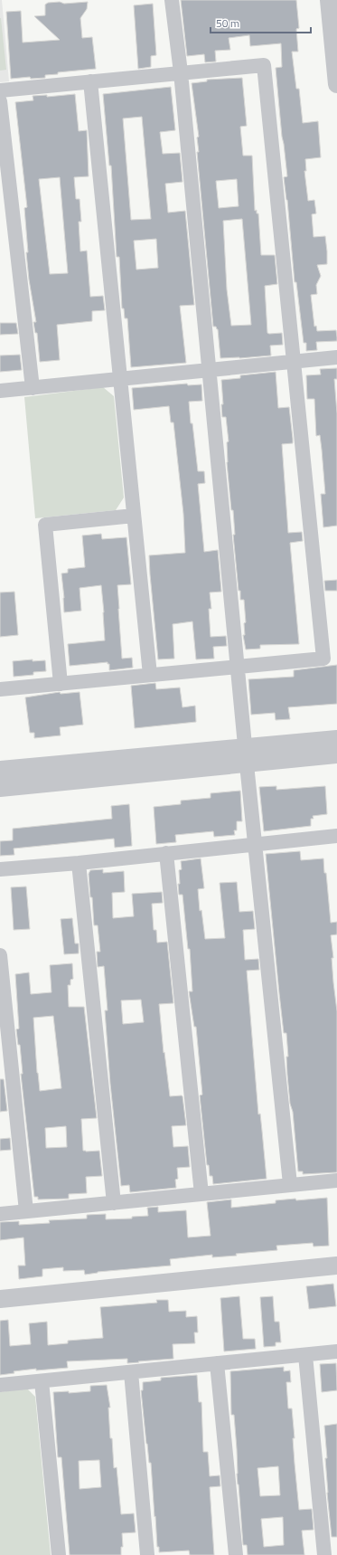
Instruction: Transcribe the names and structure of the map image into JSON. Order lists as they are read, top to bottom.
{
  "scale_bar": "50 m"
}
